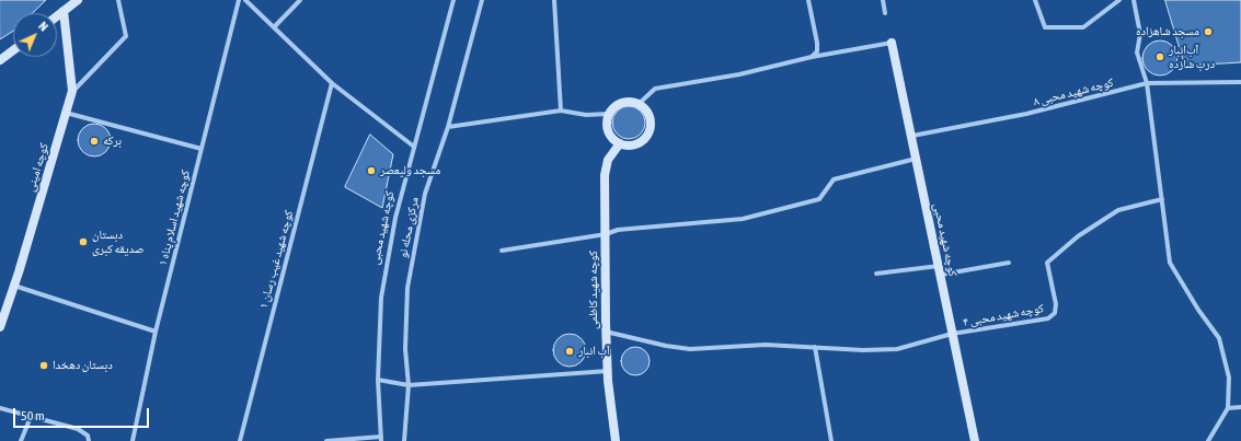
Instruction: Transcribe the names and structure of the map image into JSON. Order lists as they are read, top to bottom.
{
  "streets": {
    "street": [
      "کوچه شهید محبی ۸",
      "کوچه امینی",
      "کوچه شهید اسلام پناه ۱",
      "کوچه شهید محبی",
      "مرکزی محله نو",
      "کوچه شهید غیب رسان ۱",
      "کوچه شهید کاظمی",
      "کوچه شهید محبی ۴"
    ]
  },
  "crossings": [
    ["کوچه شهید محبی ۸", "کوچه شهید محبی"],
    ["کوچه شهید محبی", "کوچه شهید محبی ۴"]
  ],
  "places": [
    "مسجد شاهزاده",
    "آب‌انبار درب شازده",
    "برکه",
    "مسجد ولیعصر",
    "دبستان صدیقه کبری",
    "آب انبار",
    "دبستان دهخدا"
  ],
  "scale_bar": "50 m",
  "north": "top right"
}
